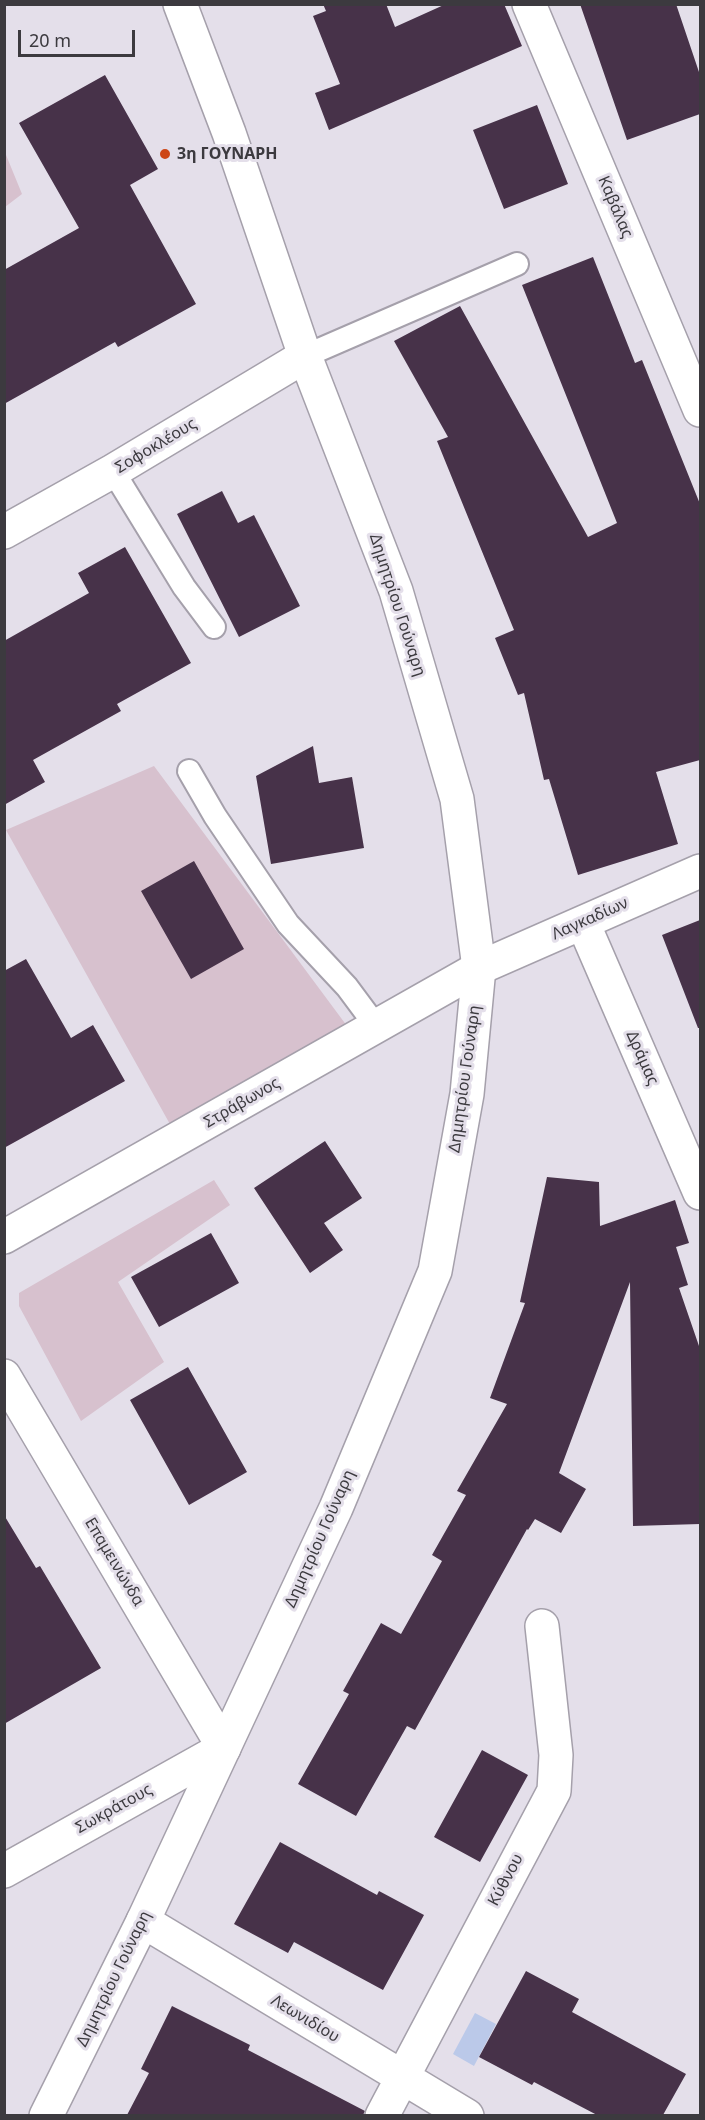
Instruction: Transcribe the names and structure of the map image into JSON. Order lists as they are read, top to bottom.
{
  "streets": {
    "street": [
      "Καβάλας",
      "Σοφοκλέους",
      "Δημητρίου Γούναρη",
      "Λαγκαδίων",
      "Δράμας",
      "Στράβωνος",
      "Επαμεινώνδα",
      "Σωκράτους",
      "Κύθνου",
      "Λεωνιδίου"
    ]
  },
  "crossings": [
    ["Σοφοκλέους", "Δημητρίου Γούναρη"],
    ["Δημητρίου Γούναρη", "Λαγκαδίων"],
    ["Δημητρίου Γούναρη", "Στράβωνος"],
    ["Δημητρίου Γούναρη", "Επαμεινώνδα"],
    ["Δημητρίου Γούναρη", "Σωκράτους"],
    ["Δημητρίου Γούναρη", "Λεωνιδίου"],
    ["Λαγκαδίων", "Δράμας"],
    ["Λαγκαδίων", "Στράβωνος"],
    ["Επαμεινώνδα", "Σωκράτους"],
    ["Κύθνου", "Λεωνιδίου"]
  ],
  "places": ["3η ΓΟΥΝΑΡΗ"],
  "scale_bar": "20 m"
}
